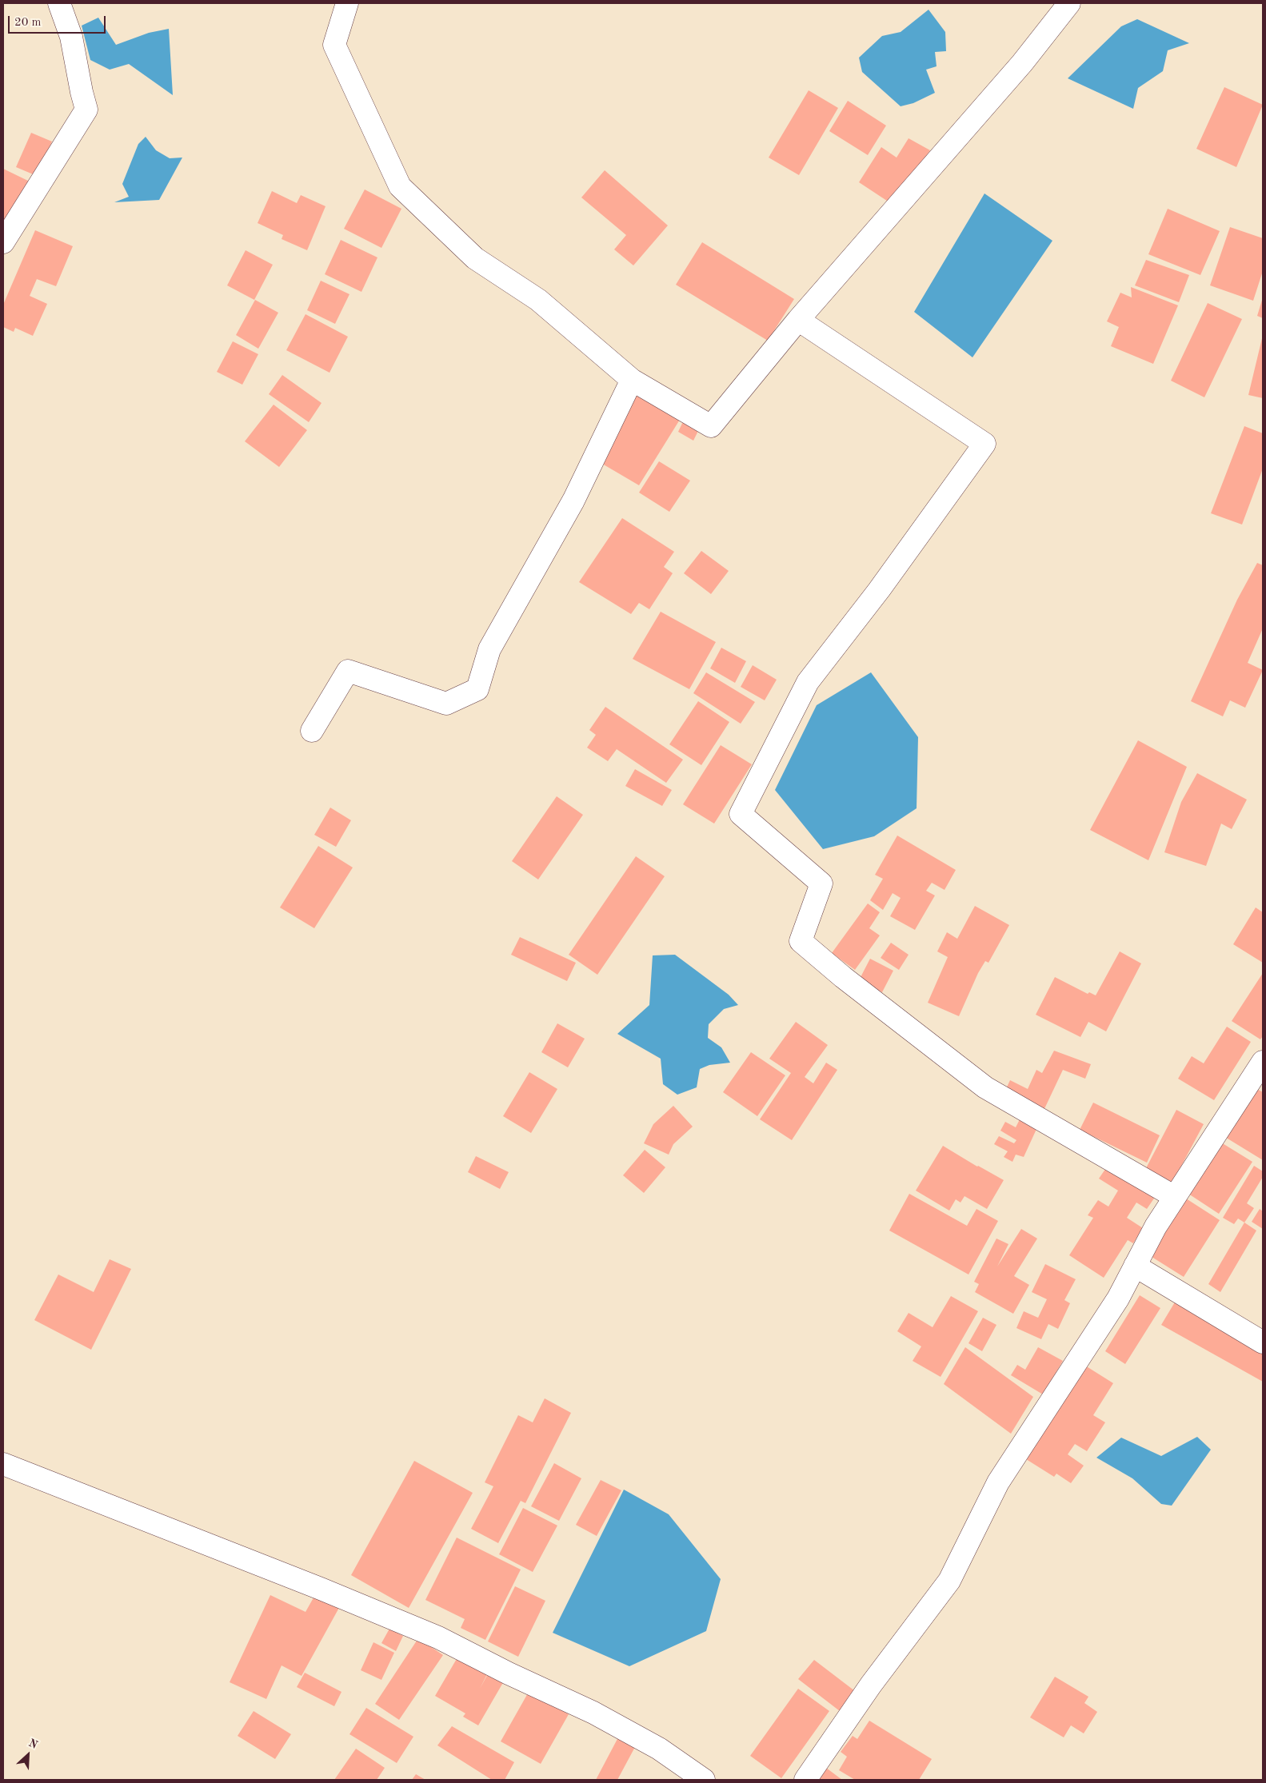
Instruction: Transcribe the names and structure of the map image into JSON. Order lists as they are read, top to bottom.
{
  "scale_bar": "20 m",
  "north": "top right"
}
